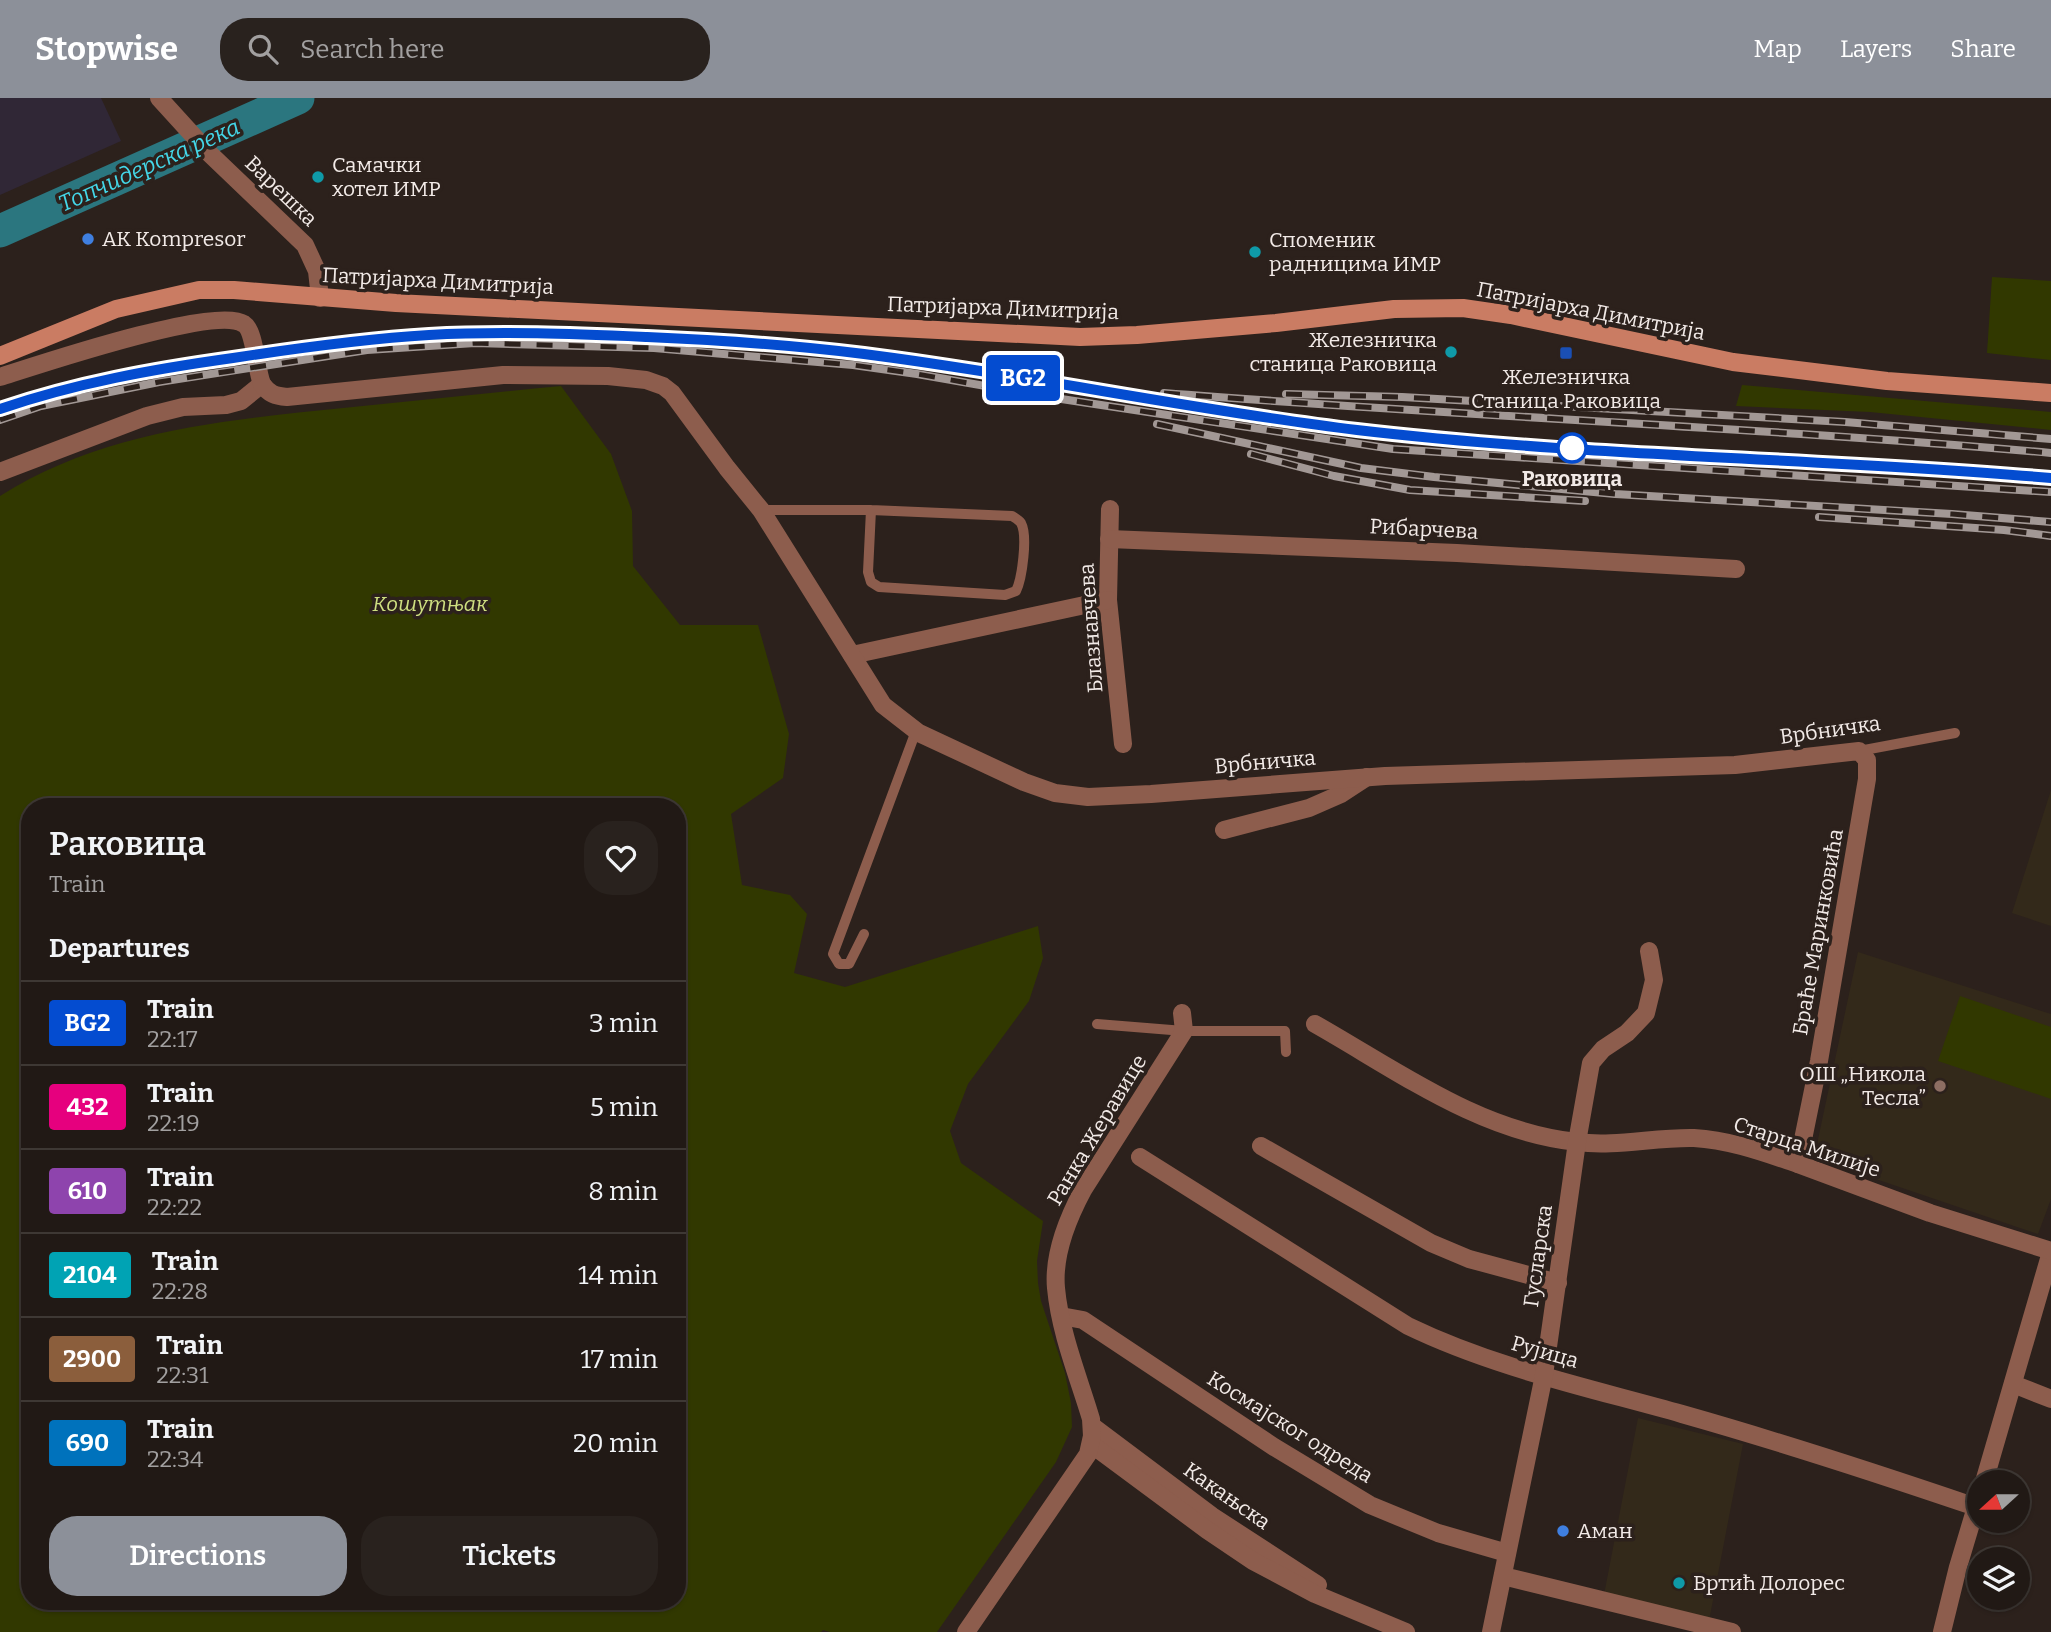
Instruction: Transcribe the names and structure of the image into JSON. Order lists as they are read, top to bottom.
{
  "streets": {
    "main road": ["Патријарха Димитрија"],
    "street": [
      "Варешка",
      "Рибарчева",
      "Блазнавчева",
      "Врбничка",
      "Браће Маринковића",
      "Ранка Жеравице",
      "Старца Милије",
      "Гусларска",
      "Рујица",
      "Космајског одреда",
      "Какањска"
    ]
  },
  "crossings": [
    ["Варешка", "Патријарха Димитрија"],
    ["Рибарчева", "Блазнавчева"],
    ["Врбничка", "Браће Маринковића"],
    ["Браће Маринковића", "Старца Милије"],
    ["Ранка Жеравице", "Космајског одреда"],
    ["Ранка Жеравице", "Какањска"],
    ["Старца Милије", "Гусларска"],
    ["Гусларска", "Рујица"],
    ["Гусларска", "Космајског одреда"]
  ],
  "water": ["Топчидерска река"],
  "parks": ["Кошутњак"],
  "places": {
    "other": [
      "Самачки хотел ИМР",
      "AK Kompresor",
      "Споменик радницима ИМР",
      "Железничка станица Раковица",
      "Раковица",
      "ОШ „Никола Тесла”",
      "Аман",
      "Вртић Долорес"
    ],
    "transit": ["Железничка Станица Раковица"]
  },
  "north": "left",
  "page": {
    "header": "Stopwise",
    "search": "Search here",
    "nav": ["Map", "Layers", "Share"],
    "on_map": "BG2",
    "heading": [
      ["Раковица", "Train"],
      "Departures"
    ],
    "list": [
      {
        "mark": "BG2",
        "name": "Train",
        "note": "22:17",
        "value": "3 min"
      },
      {
        "mark": "432",
        "name": "Train",
        "note": "22:19",
        "value": "5 min"
      },
      {
        "mark": "610",
        "name": "Train",
        "note": "22:22",
        "value": "8 min"
      },
      {
        "mark": "2104",
        "name": "Train",
        "note": "22:28",
        "value": "14 min"
      },
      {
        "mark": "2900",
        "name": "Train",
        "note": "22:31",
        "value": "17 min"
      },
      {
        "mark": "690",
        "name": "Train",
        "note": "22:34",
        "value": "20 min"
      }
    ],
    "buttons": ["Directions", "Tickets"]
  }
}
